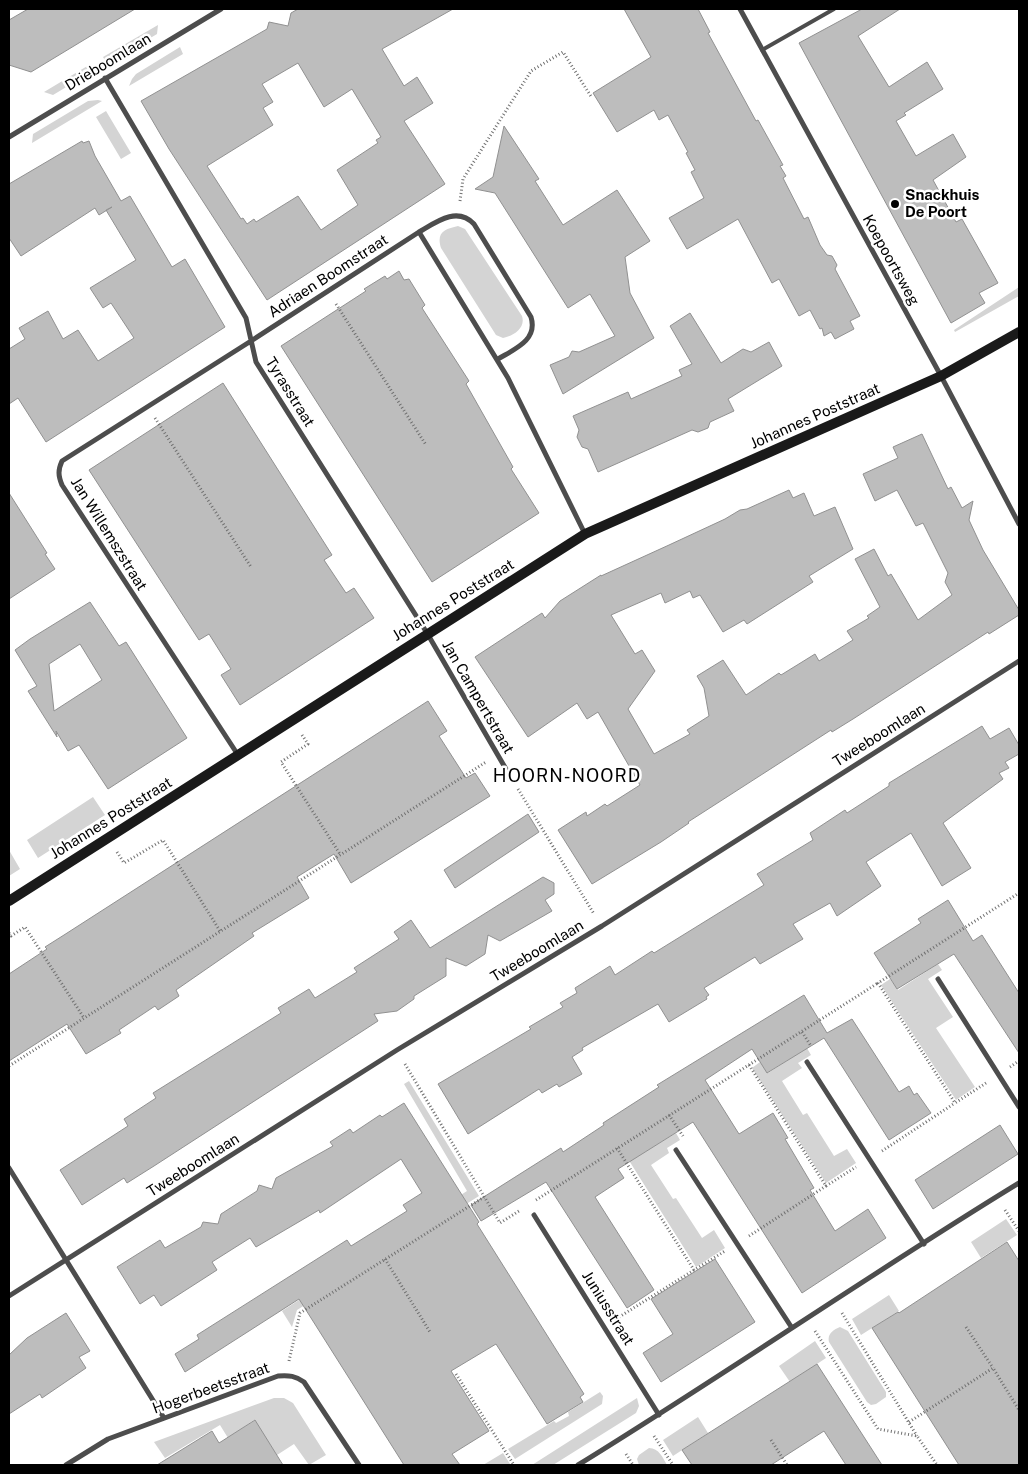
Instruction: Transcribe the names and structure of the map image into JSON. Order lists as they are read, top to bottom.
{
  "streets": {
    "street": [
      "Drieboomlaan",
      "Koepoortsweg",
      "Adriaen Boomstraat",
      "Tyrasstraat",
      "Johannes Poststraat",
      "Jan Willemszstraat",
      "Jan Campertstraat",
      "Tweeboomlaan",
      "Juniusstraat",
      "Hogerbeetsstraat"
    ]
  },
  "crossings": [
    ["Drieboomlaan", "Tyrasstraat"],
    ["Koepoortsweg", "Johannes Poststraat"],
    ["Adriaen Boomstraat", "Tyrasstraat"],
    ["Adriaen Boomstraat", "Jan Willemszstraat"],
    ["Tyrasstraat", "Johannes Poststraat"],
    ["Tyrasstraat", "Jan Willemszstraat"],
    ["Tyrasstraat", "Jan Campertstraat"],
    ["Johannes Poststraat", "Jan Willemszstraat"],
    ["Johannes Poststraat", "Jan Campertstraat"],
    ["Jan Campertstraat", "Tweeboomlaan"]
  ],
  "districts": ["HOORN-NOORD"],
  "places": ["Snackhuis De Poort"]
}
